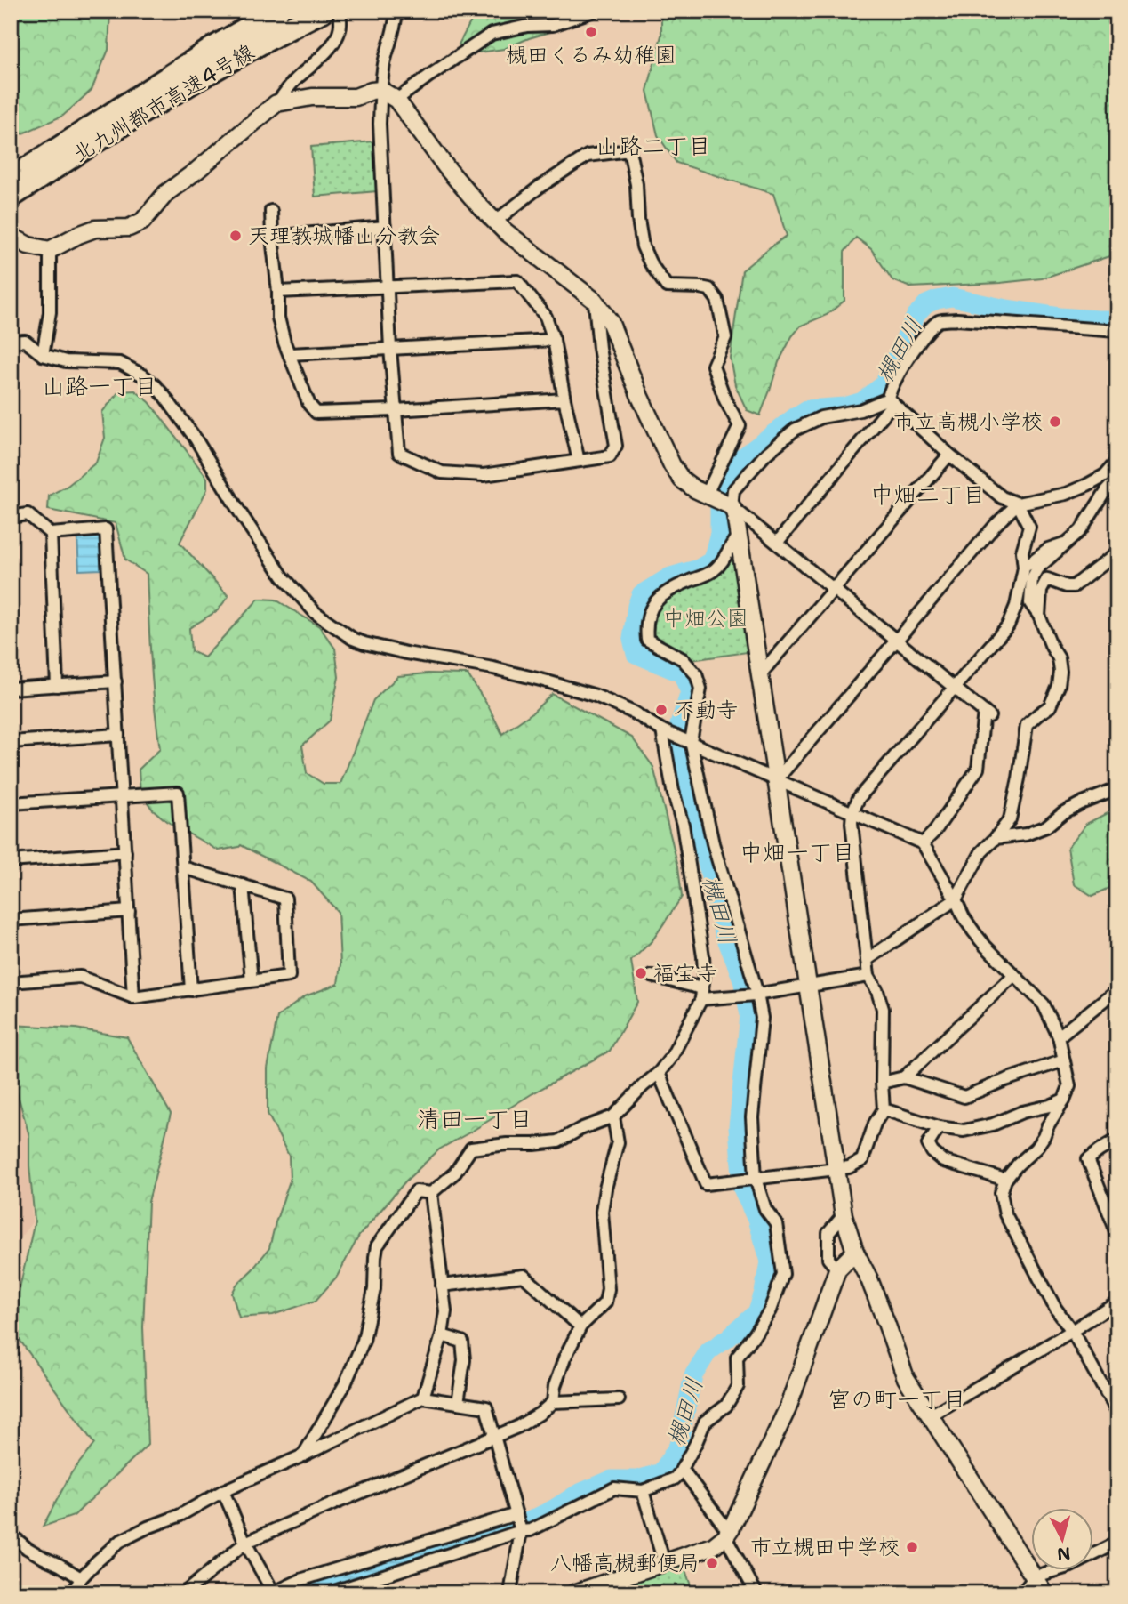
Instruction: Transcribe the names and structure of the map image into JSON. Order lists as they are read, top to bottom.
{
  "streets": {
    "highway": ["北九州都市高速4号線"]
  },
  "districts": [
    "山路二丁目",
    "山路一丁目",
    "中畑二丁目",
    "中畑一丁目",
    "清田一丁目",
    "宮の町一丁目"
  ],
  "water": ["槻田川"],
  "parks": ["中畑公園"],
  "places": [
    "槻田くるみ幼稚園",
    "天理教城幡山分教会",
    "市立高槻小学校",
    "不動寺",
    "福宝寺",
    "市立槻田中学校",
    "八幡高槻郵便局"
  ],
  "north": "bottom"
}
